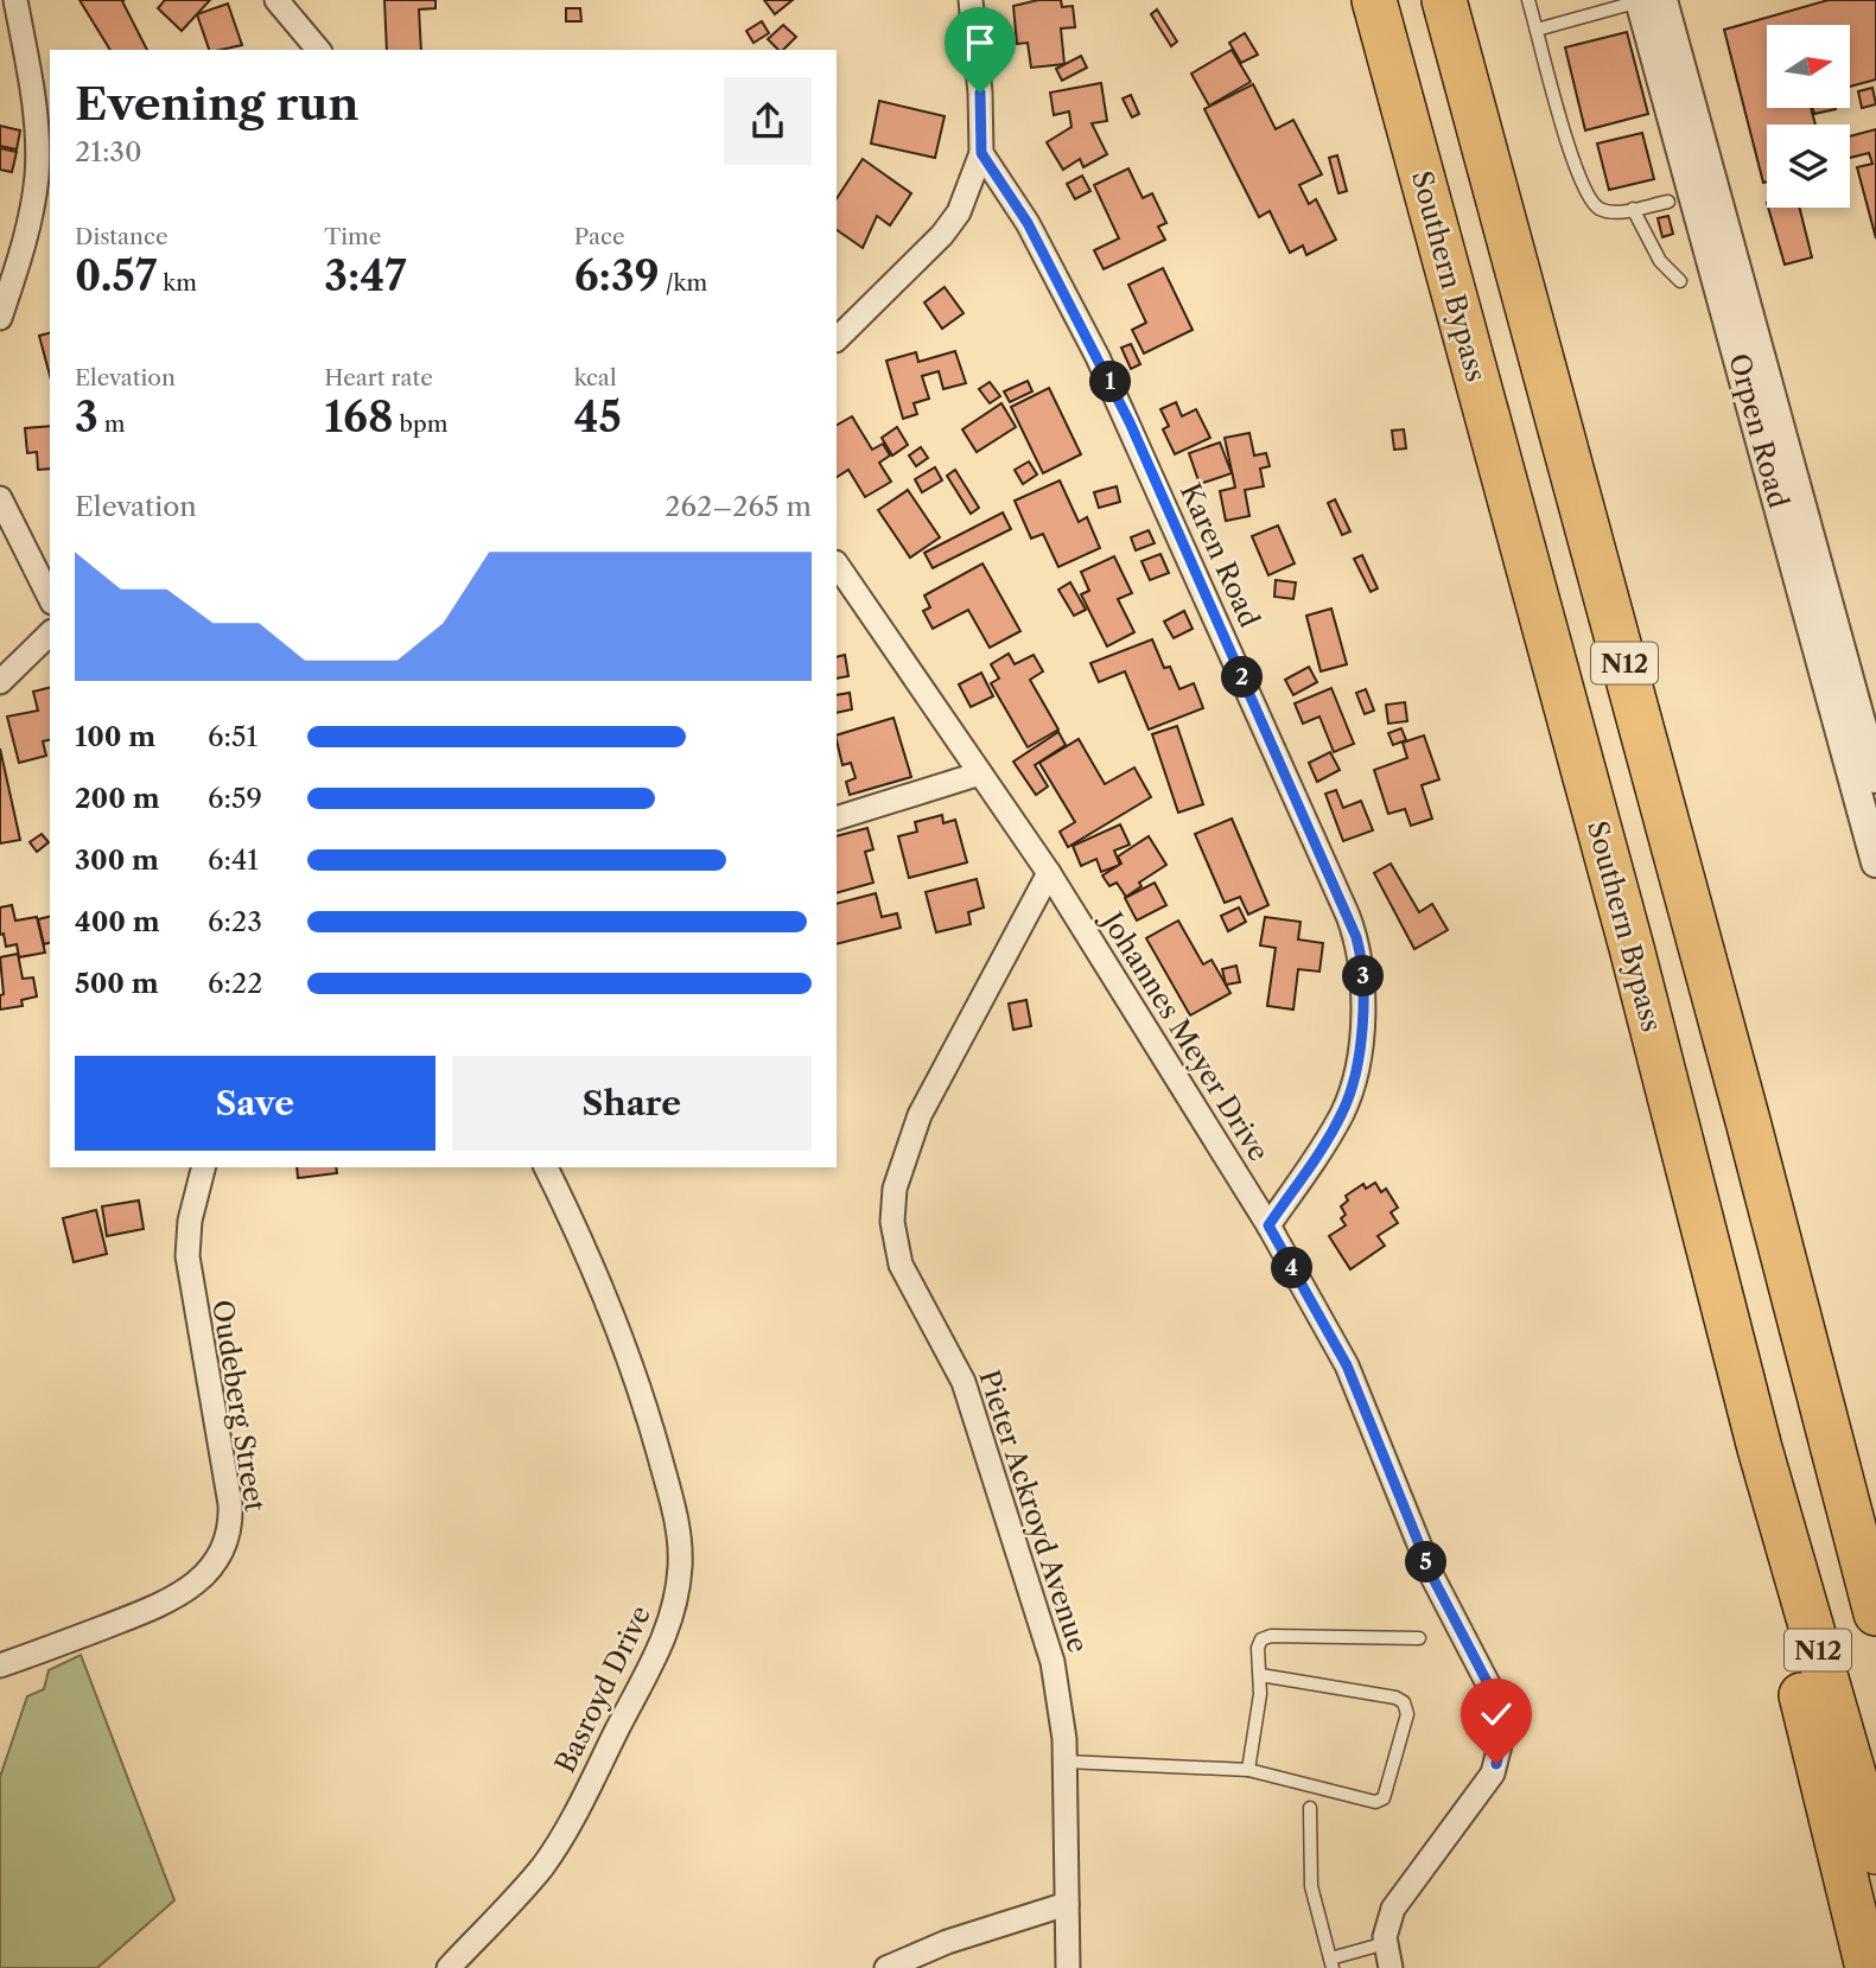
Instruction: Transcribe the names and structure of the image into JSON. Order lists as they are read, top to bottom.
{
  "streets": {
    "highway": ["Southern Bypass", "N12"],
    "street": [
      "Orpen Road",
      "Karen Road",
      "Johannes Meyer Drive",
      "Oudeberg Street",
      "Pieter Ackroyd Avenue",
      "Basroyd Drive"
    ]
  },
  "crossings": [
    ["Karen Road", "Johannes Meyer Drive"],
    ["Johannes Meyer Drive", "Pieter Ackroyd Avenue"]
  ],
  "north": "right",
  "page": {
    "heading": ["Evening run", "21:30"],
    "stats": [
      ["Distance", "0.57 km"],
      ["Time", "3:47"],
      ["Pace", "6:39 /km"],
      ["Elevation", "3 m"],
      ["Heart rate", "168 bpm"],
      ["kcal", "45"]
    ],
    "pins": [
      "1",
      "2",
      "3",
      "4",
      "5"
    ],
    "chart": ["Elevation", "262–265 m"],
    "list": [
      {
        "name": "100 m",
        "note": "6:51"
      },
      {
        "name": "200 m",
        "note": "6:59"
      },
      {
        "name": "300 m",
        "note": "6:41"
      },
      {
        "name": "400 m",
        "note": "6:23"
      },
      {
        "name": "500 m",
        "note": "6:22"
      }
    ],
    "buttons": ["Save", "Share"]
  }
}
